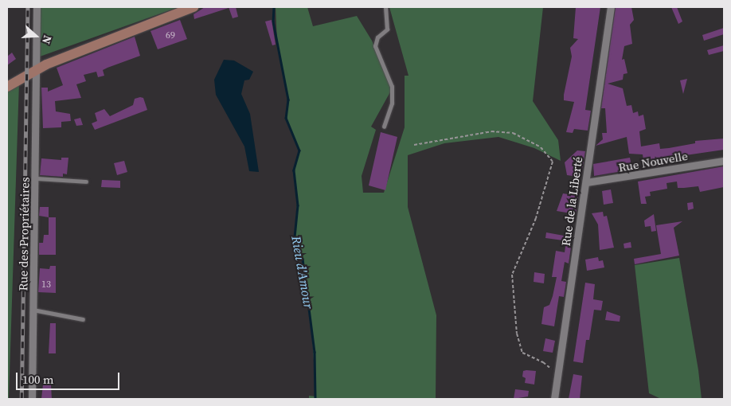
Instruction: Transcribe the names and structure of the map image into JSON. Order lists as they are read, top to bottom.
{
  "streets": {
    "street": ["Rue Nouvelle", "Rue de la Liberté", "Rue des Propriétaires"]
  },
  "crossings": [
    ["Rue Nouvelle", "Rue de la Liberté"]
  ],
  "water": ["Rieu d'Amour"],
  "house_numbers": ["69", "13"],
  "scale_bar": "100 m",
  "north": "right"
}
